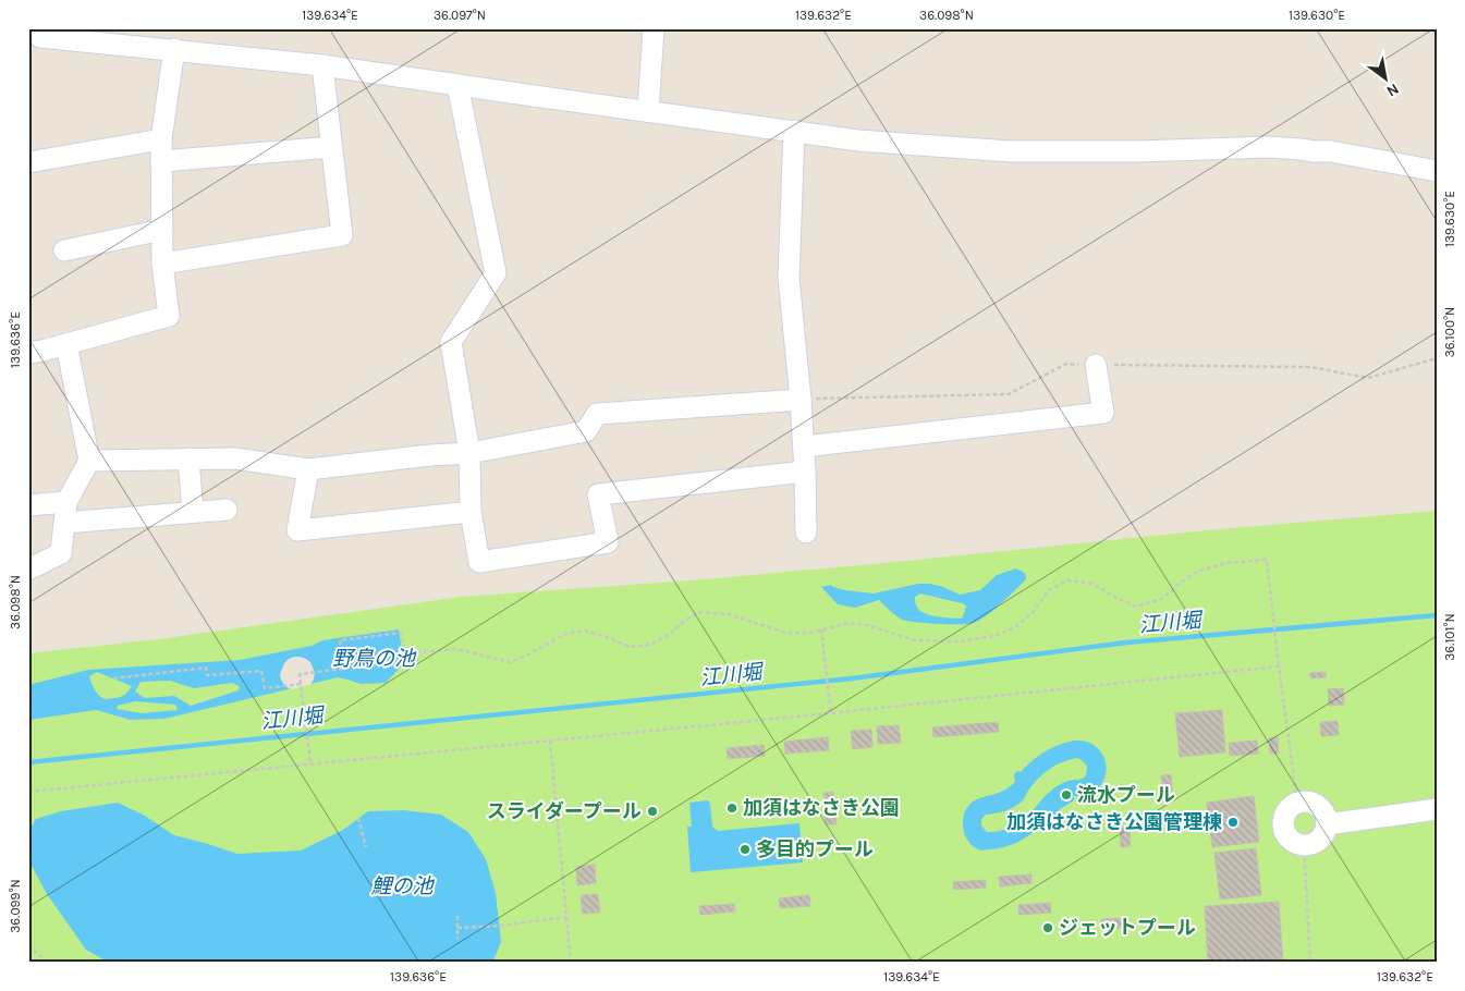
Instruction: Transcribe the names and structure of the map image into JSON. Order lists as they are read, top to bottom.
{
  "water": ["江川堀", "野鳥の池", "鯉の池"],
  "places": [
    "流水プール",
    "加須はなさき公園",
    "スライダープール",
    "加須はなさき公園管理棟",
    "多目的プール",
    "ジェットプール"
  ],
  "north": "bottom right",
  "coordinates": [
    "139.634°E",
    "36.097°N",
    "139.632°E",
    "36.098°N",
    "139.630°E",
    "36.100°N",
    "139.636°E",
    "36.101°N",
    "36.099°N"
  ]
}
